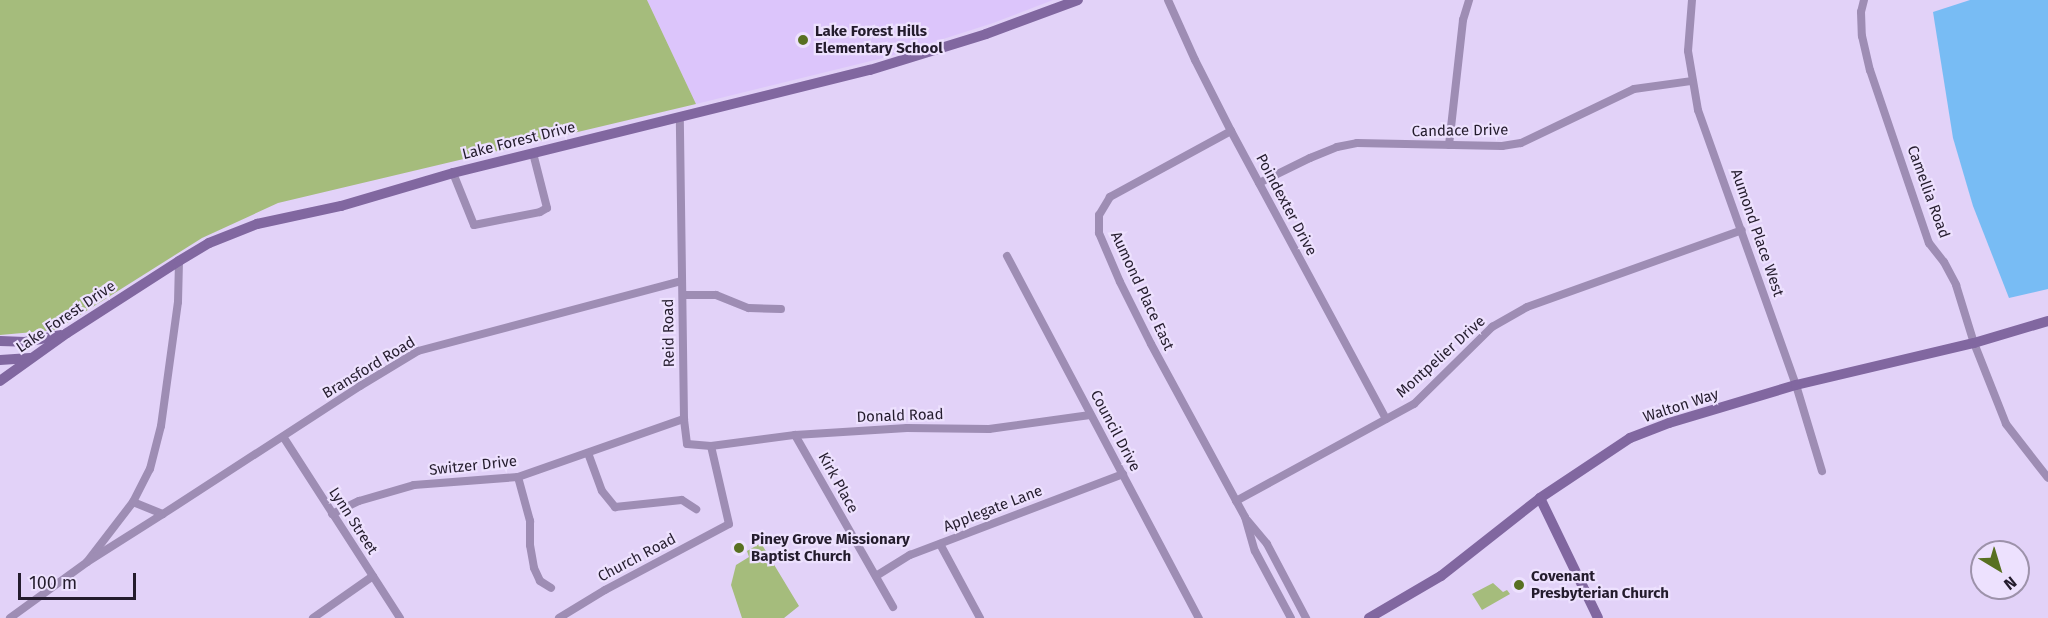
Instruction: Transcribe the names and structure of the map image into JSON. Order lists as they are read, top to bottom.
{
  "streets": {
    "street": [
      "Candace Drive",
      "Lake Forest Drive",
      "Camellia Road",
      "Poindexter Drive",
      "Aumond Place West",
      "Aumond Place East",
      "Reid Road",
      "Montpelier Drive",
      "Bransford Road",
      "Walton Way",
      "Donald Road",
      "Council Drive",
      "Switzer Drive",
      "Kirk Place",
      "Applegate Lane",
      "Lynn Street",
      "Church Road"
    ]
  },
  "crossings": [
    ["Candace Drive", "Poindexter Drive"],
    ["Candace Drive", "Aumond Place West"],
    ["Lake Forest Drive", "Reid Road"],
    ["Camellia Road", "Walton Way"],
    ["Poindexter Drive", "Aumond Place East"],
    ["Poindexter Drive", "Montpelier Drive"],
    ["Aumond Place West", "Montpelier Drive"],
    ["Aumond Place West", "Walton Way"],
    ["Aumond Place East", "Montpelier Drive"],
    ["Reid Road", "Bransford Road"],
    ["Reid Road", "Donald Road"],
    ["Reid Road", "Switzer Drive"],
    ["Reid Road", "Church Road"],
    ["Bransford Road", "Lynn Street"],
    ["Donald Road", "Council Drive"],
    ["Donald Road", "Kirk Place"],
    ["Donald Road", "Church Road"],
    ["Council Drive", "Applegate Lane"],
    ["Switzer Drive", "Lynn Street"],
    ["Kirk Place", "Applegate Lane"]
  ],
  "places": ["Lake Forest Hills Elementary School", "Piney Grove Missionary Baptist Church", "Covenant Presbyterian Church"],
  "scale_bar": "100 m",
  "north": "bottom right"
}
